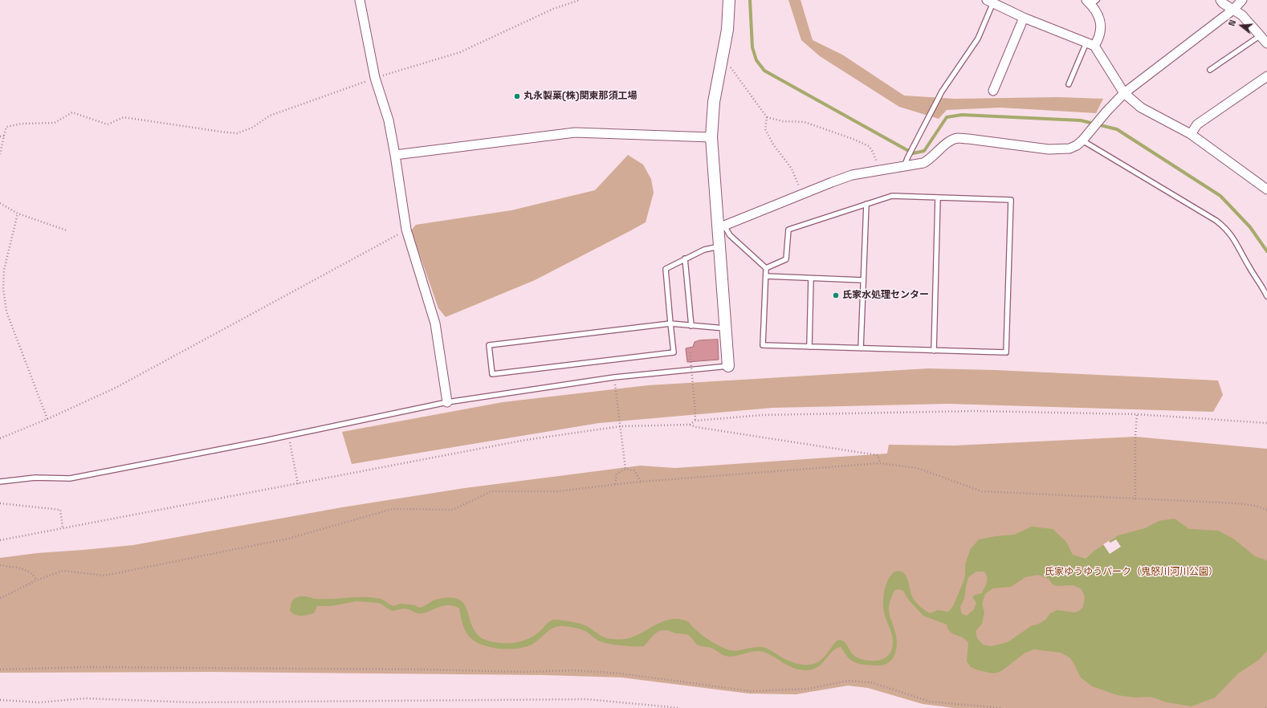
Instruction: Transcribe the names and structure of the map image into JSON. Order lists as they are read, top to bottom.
{
  "parks": ["氏家ゆうゆうパーク（鬼怒川河川公園）"],
  "places": ["丸永製菓(株)関東那須工場", "氏家水処理センター"],
  "north": "left"
}
